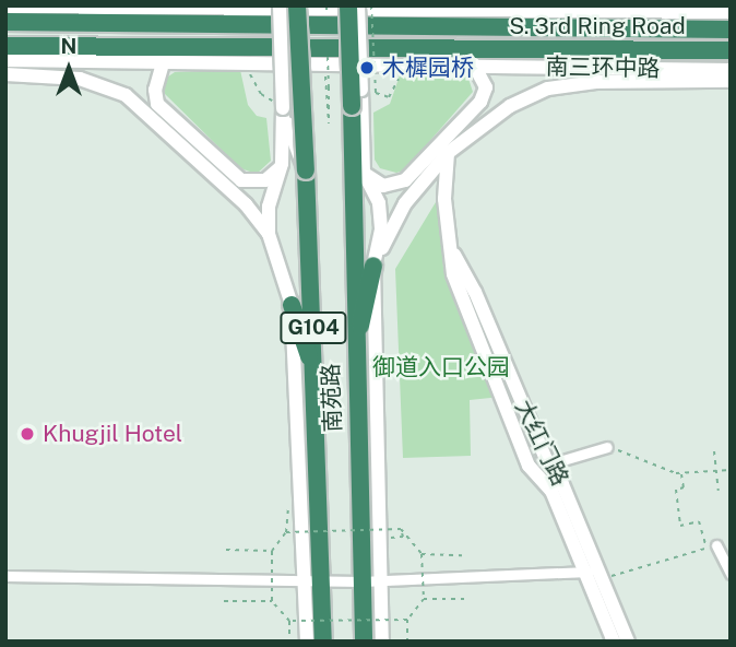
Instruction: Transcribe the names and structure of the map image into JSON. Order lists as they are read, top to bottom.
{
  "streets": {
    "highway": ["S. 3rd Ring Road", "G104", "南苑路"],
    "street": ["南三环中路", "大红门路"]
  },
  "crossings": [
    ["G104", "南苑路"]
  ],
  "parks": ["御道入口公园"],
  "places": ["木樨园桥", "Khugjil Hotel"],
  "north": "top"
}
